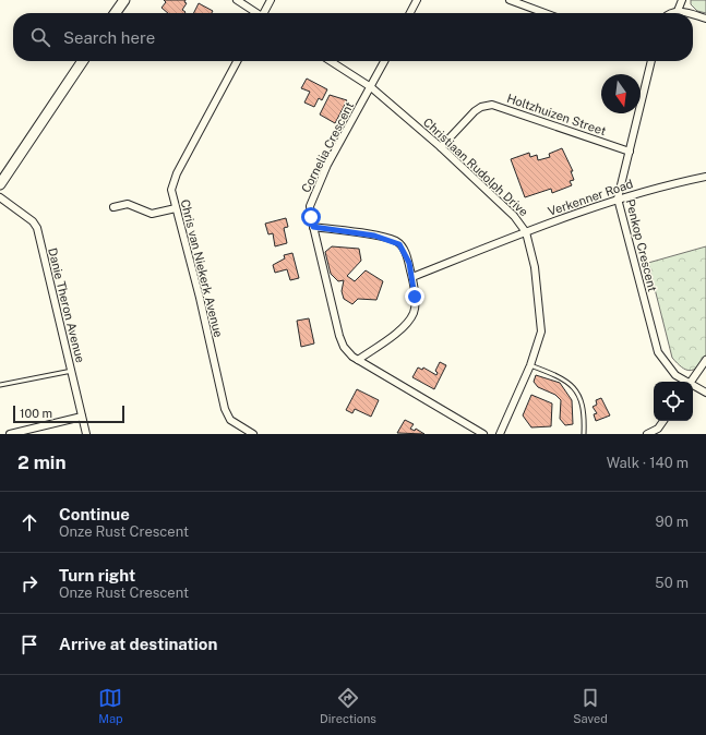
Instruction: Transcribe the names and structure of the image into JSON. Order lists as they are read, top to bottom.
{
  "streets": {
    "street": [
      "Holtzhuizen Street",
      "Cornelia Crescent",
      "Christiaan Rudolph Drive",
      "Verkenner Road",
      "Penkop Crescent",
      "Chris van Niekerk Avenue",
      "Danie Theron Avenue"
    ]
  },
  "crossings": [
    ["Holtzhuizen Street", "Christiaan Rudolph Drive"],
    ["Holtzhuizen Street", "Penkop Crescent"],
    ["Cornelia Crescent", "Christiaan Rudolph Drive"],
    ["Christiaan Rudolph Drive", "Verkenner Road"],
    ["Verkenner Road", "Penkop Crescent"]
  ],
  "scale_bar": "100 m",
  "north": "bottom",
  "page": {
    "search": "Search here",
    "scale": "100 m",
    "heading": ["2 min", "Walk · 140 m"],
    "list": [
      ["Continue", "Onze Rust Crescent", "90 m"],
      ["Turn right", "Onze Rust Crescent", "50 m"],
      "Arrive at destination"
    ],
    "nav": ["Map", "Directions", "Saved"]
  }
}
